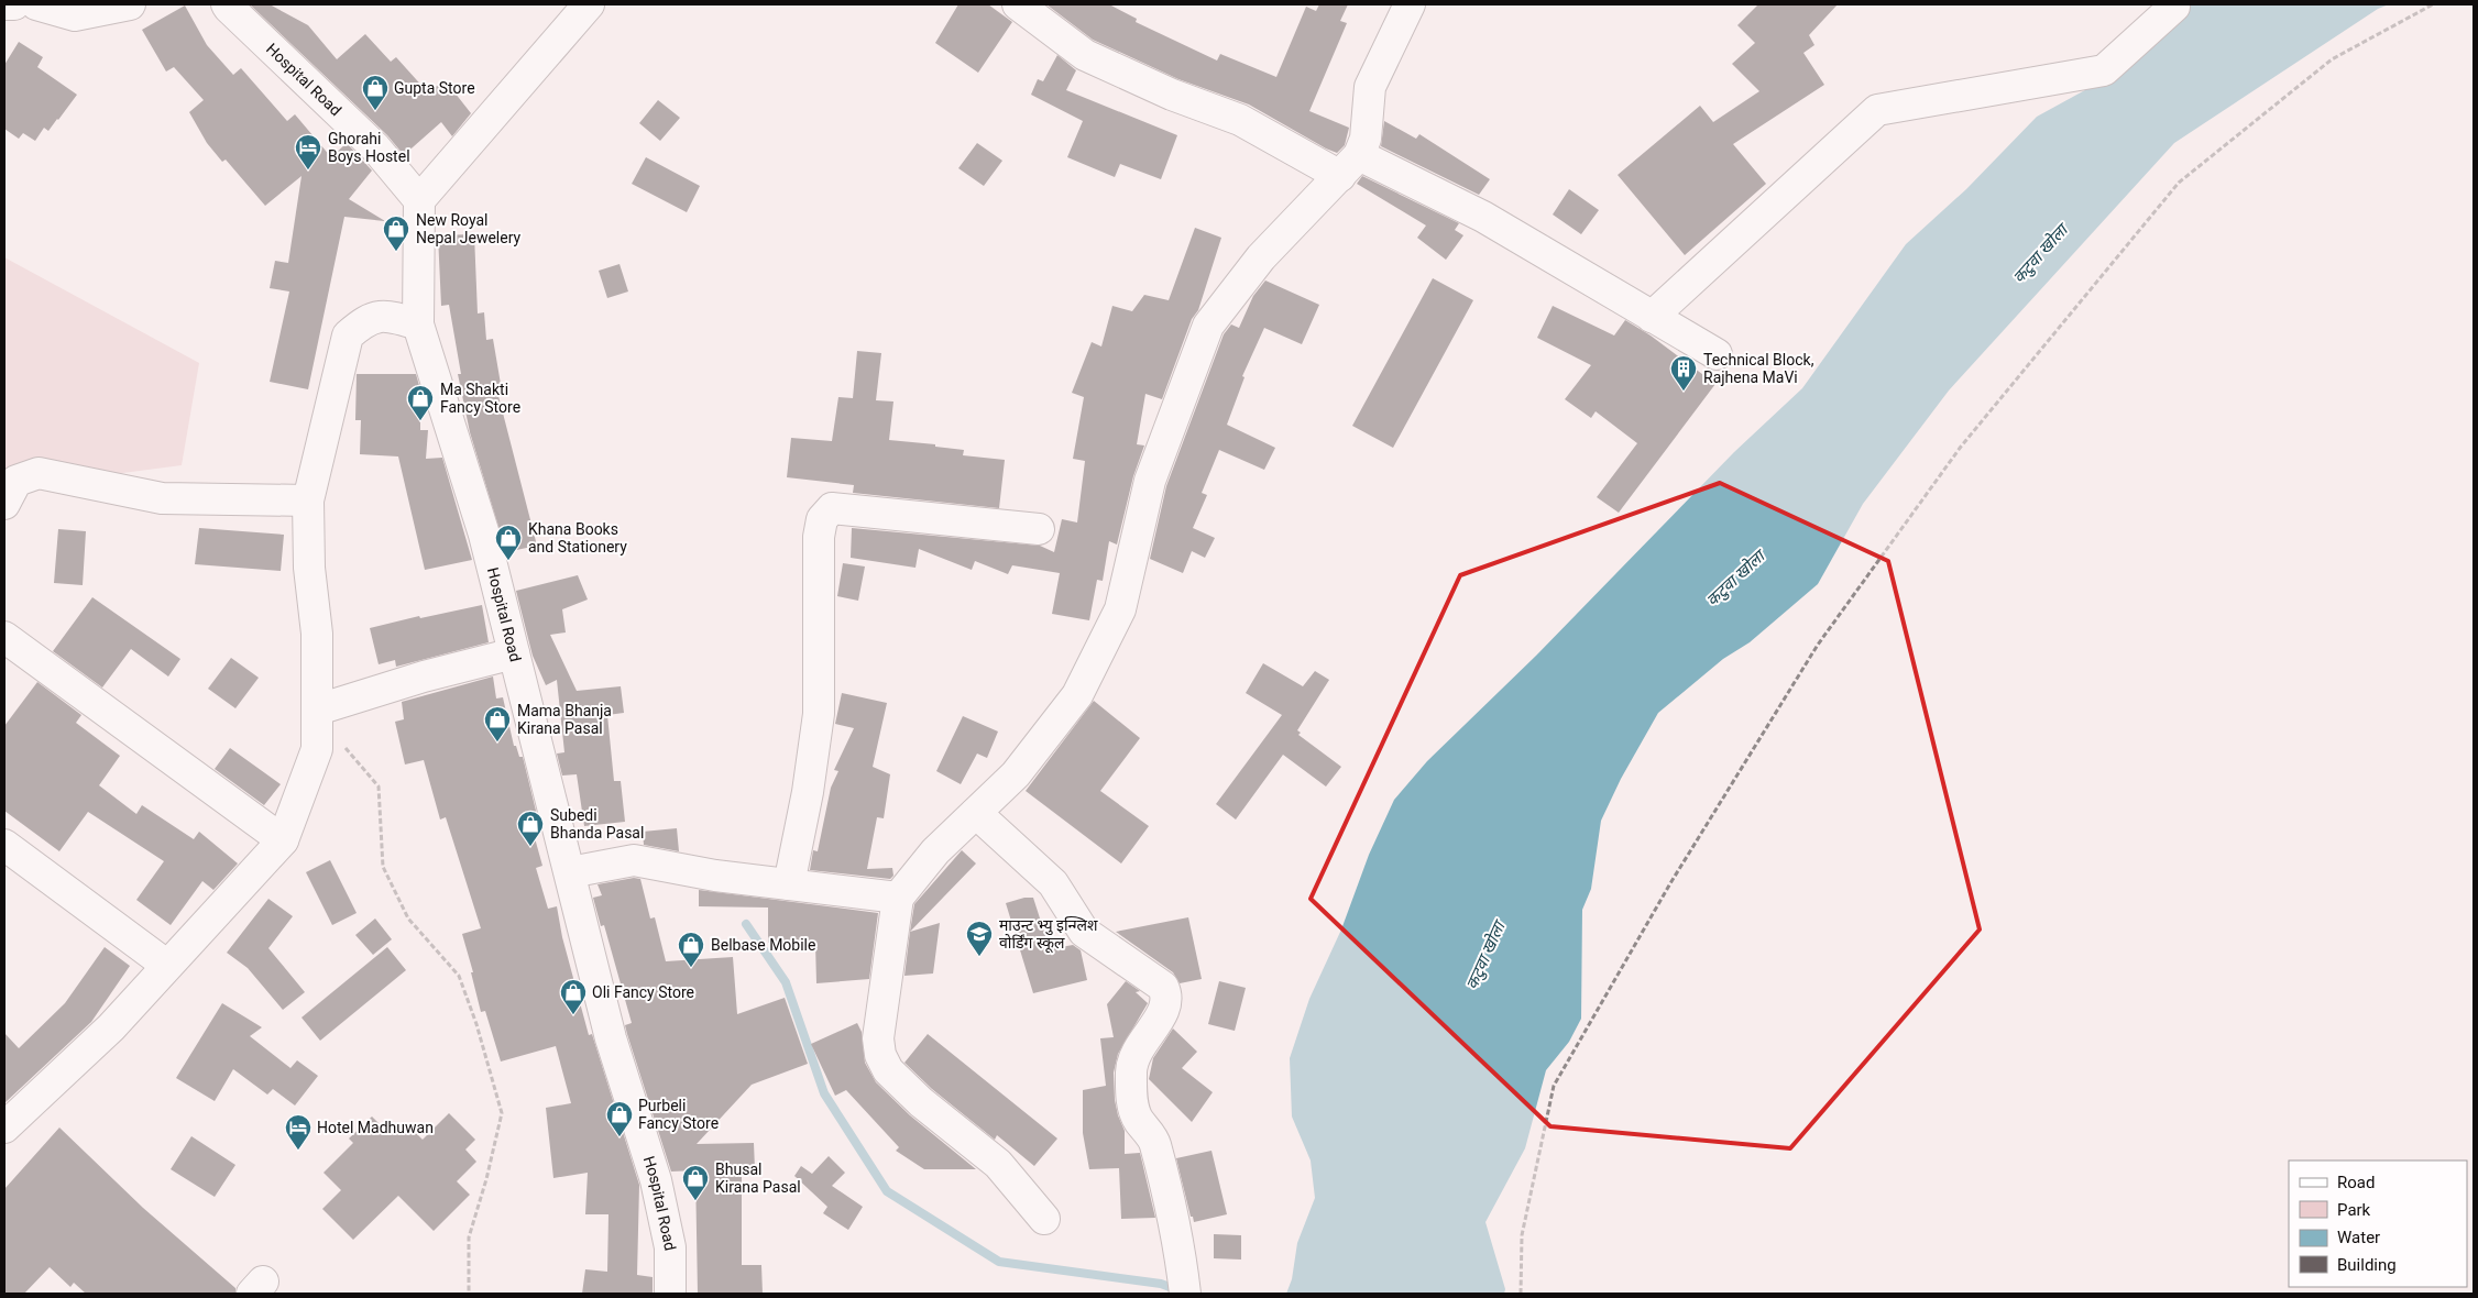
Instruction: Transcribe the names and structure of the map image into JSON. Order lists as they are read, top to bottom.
{
  "streets": {
    "street": ["Hospital Road"]
  },
  "water": ["कटुवा खोला"],
  "places": {
    "shop": [
      "Gupta Store",
      "New Royal Nepal Jewelery",
      "Ma Shakti Fancy Store",
      "Khana Books and Stationery",
      "Mama Bhanja Kirana Pasal",
      "Subedi Bhanda Pasal",
      "Belbase Mobile",
      "Oli Fancy Store",
      "Purbeli Fancy Store",
      "Bhusal Kirana Pasal"
    ],
    "hotel": ["Ghorahi Boys Hostel", "Hotel Madhuwan"],
    "building": ["Technical Block, Rajhena MaVi"],
    "school or university": ["माउन्ट भ्यु इन्ग्लिश वोर्डिंग स्कूल"]
  },
  "legend": [
    "Road",
    "Park",
    "Water",
    "Building"
  ]
}
